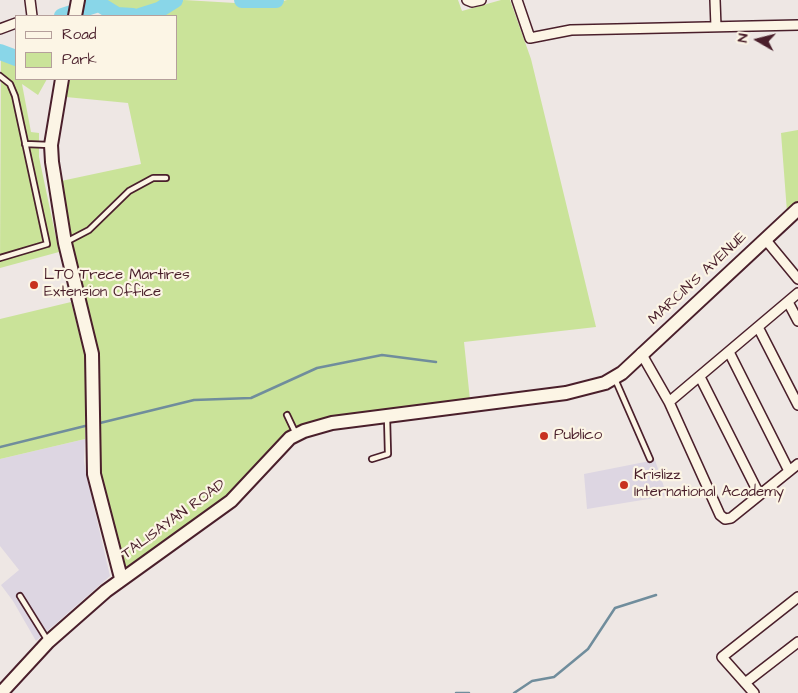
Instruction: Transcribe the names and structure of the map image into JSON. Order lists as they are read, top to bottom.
{
  "streets": {
    "main road": ["MARCIN'S AVENUE", "TALISAYAN ROAD"]
  },
  "crossings": [
    ["MARCIN'S AVENUE", "TALISAYAN ROAD"]
  ],
  "places": ["LTO Trece Martires Extension Office", "Publico", "Krislizz International Academy"],
  "legend": ["Road", "Park"],
  "north": "left"
}
